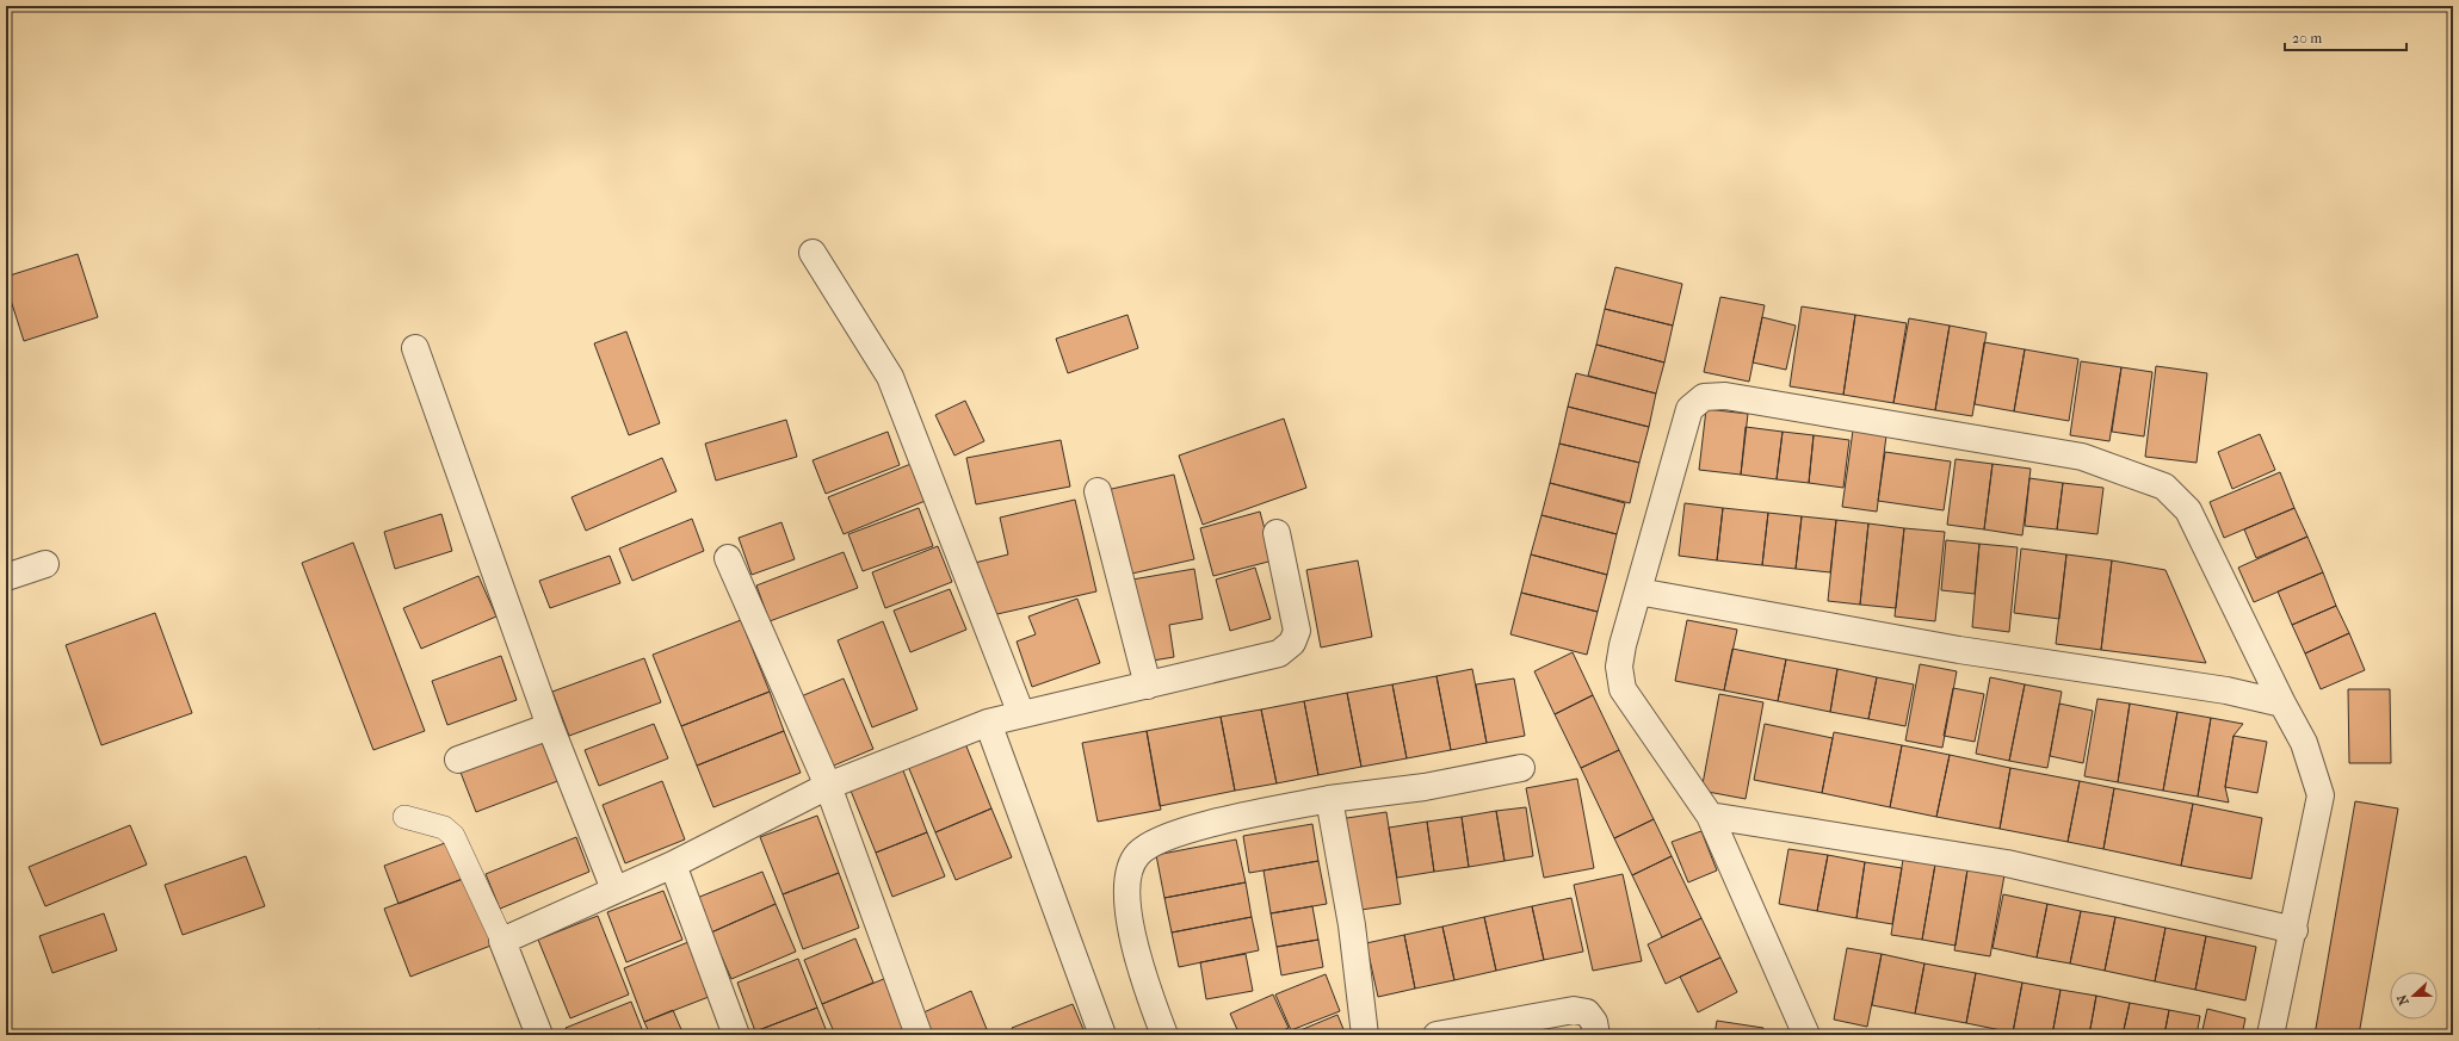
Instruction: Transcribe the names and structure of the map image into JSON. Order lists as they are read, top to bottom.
{
  "scale_bar": "20 m",
  "north": "left"
}
